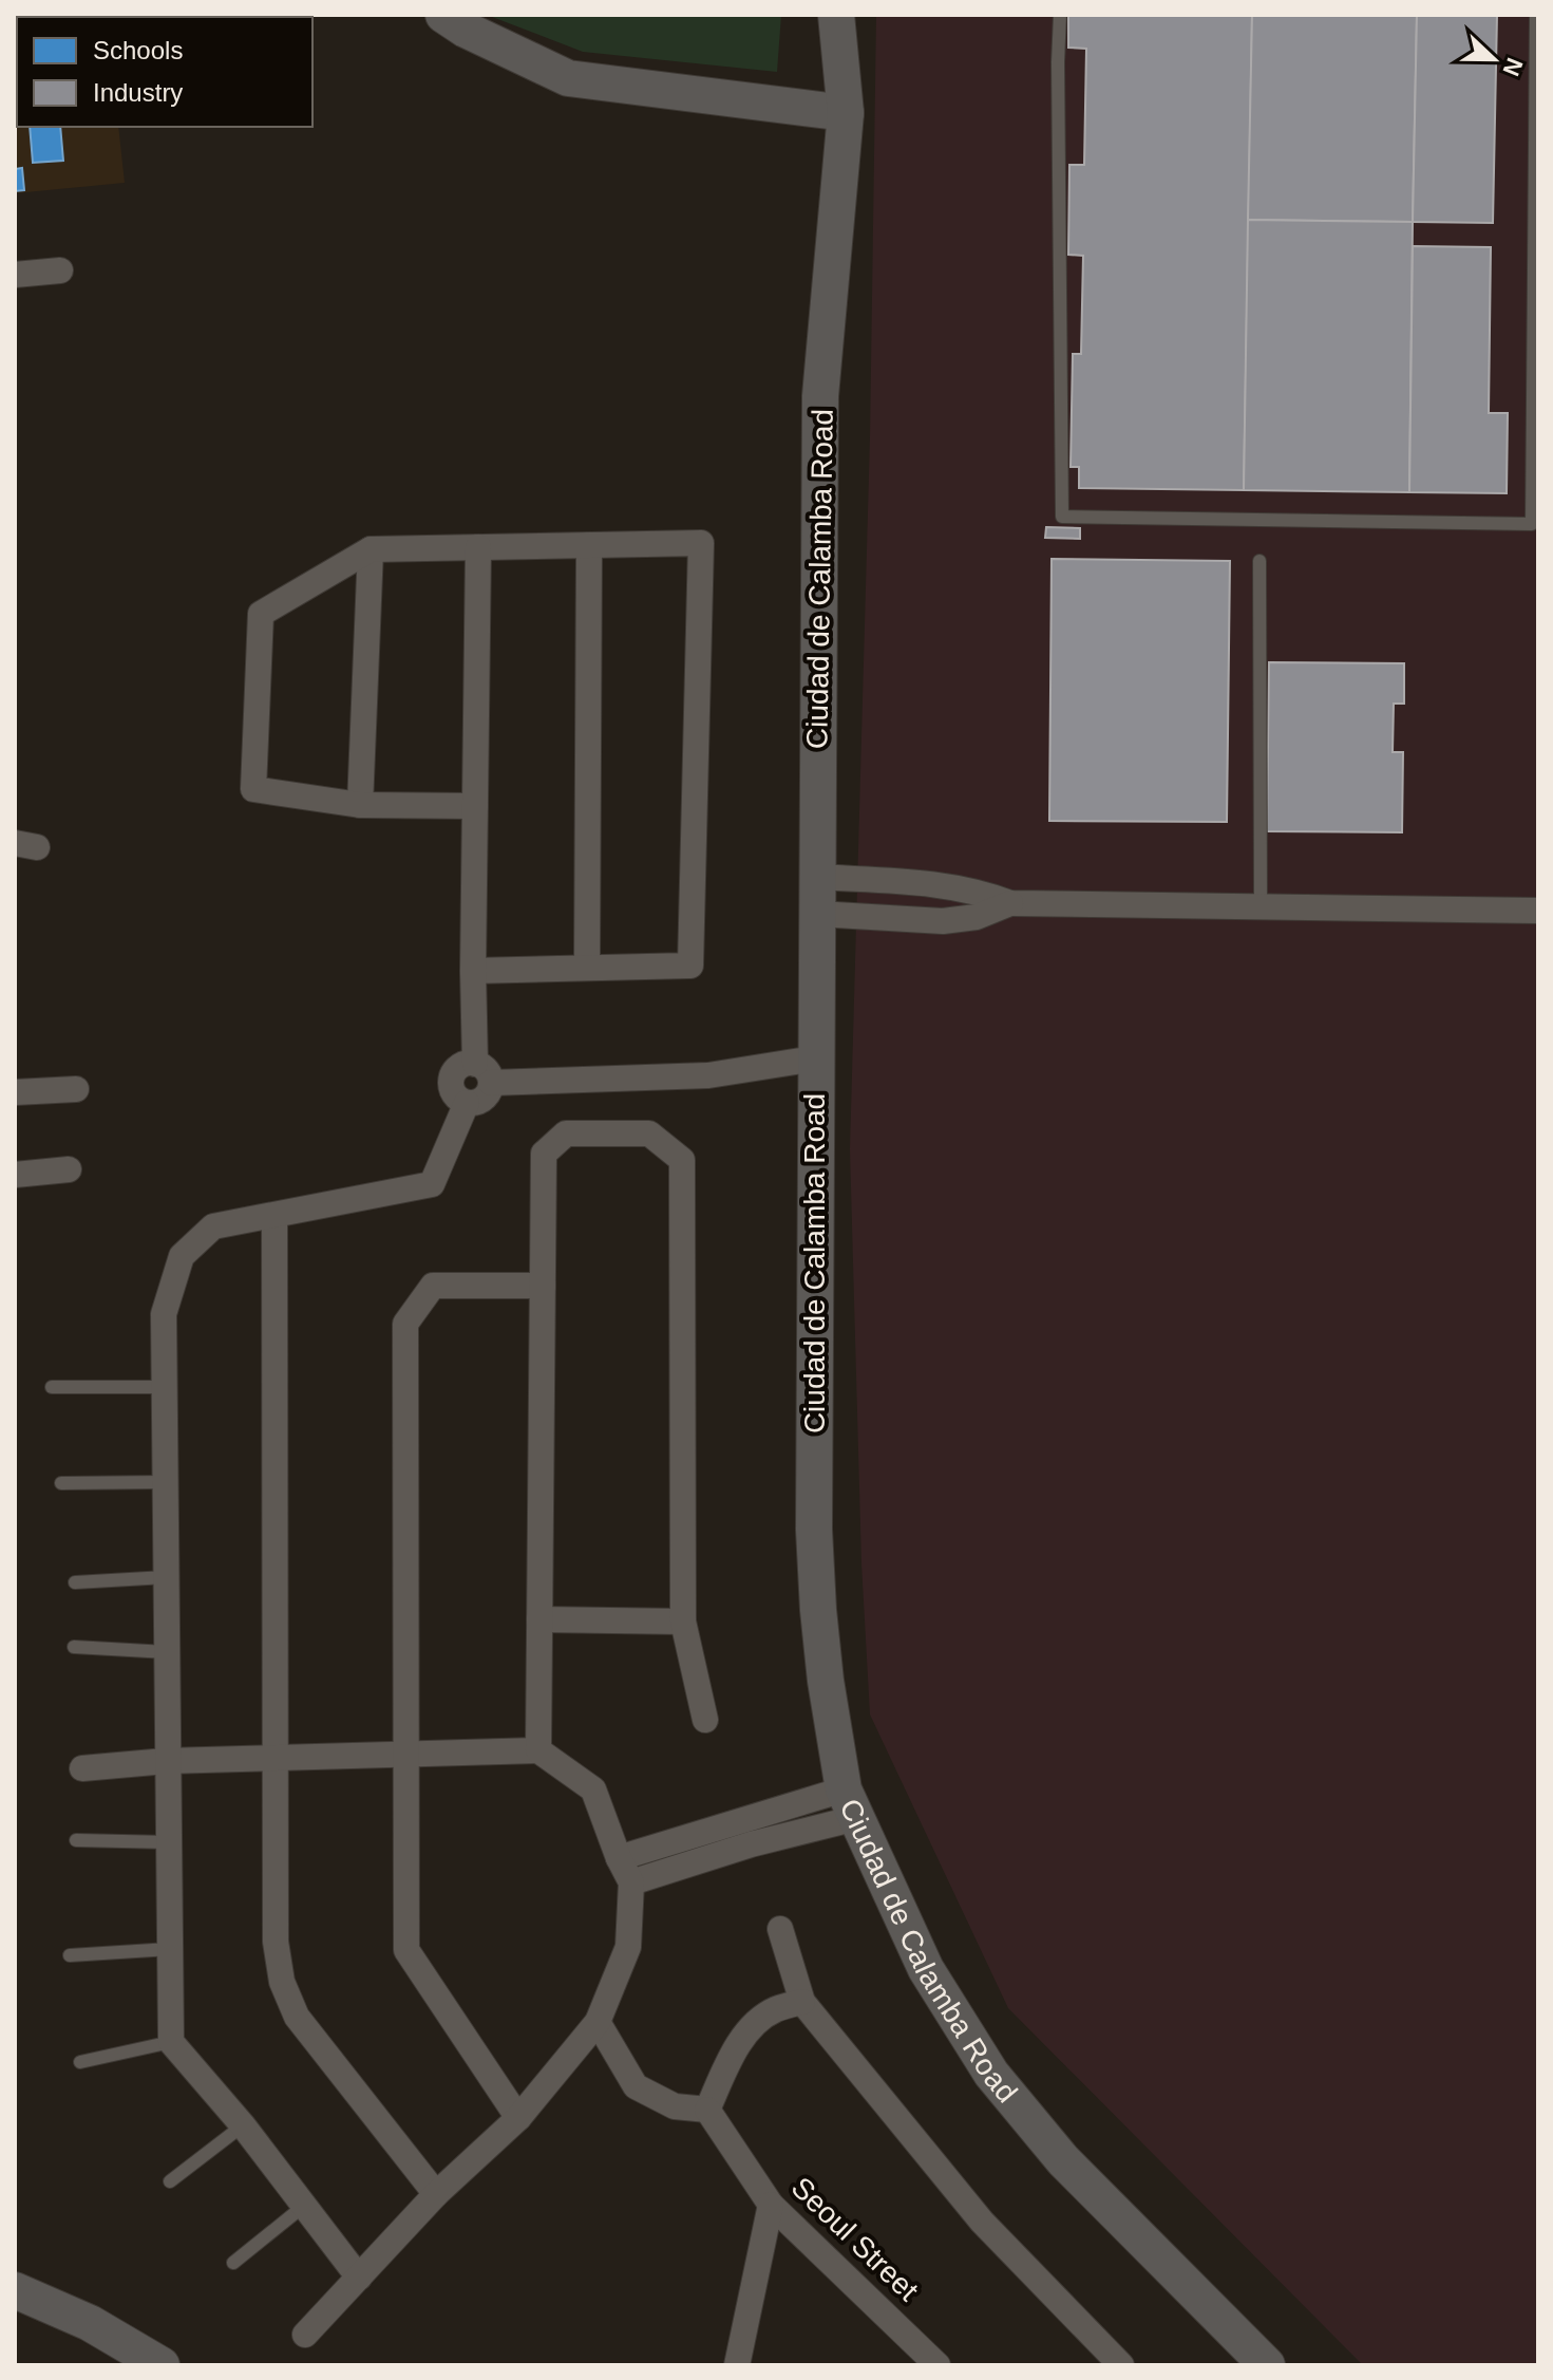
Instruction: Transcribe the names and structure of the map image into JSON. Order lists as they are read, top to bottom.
{
  "streets": {
    "main road": ["Ciudad de Calamba Road"],
    "street": ["Seoul Street"]
  },
  "legend": ["Schools", "Industry"],
  "north": "right"
}
